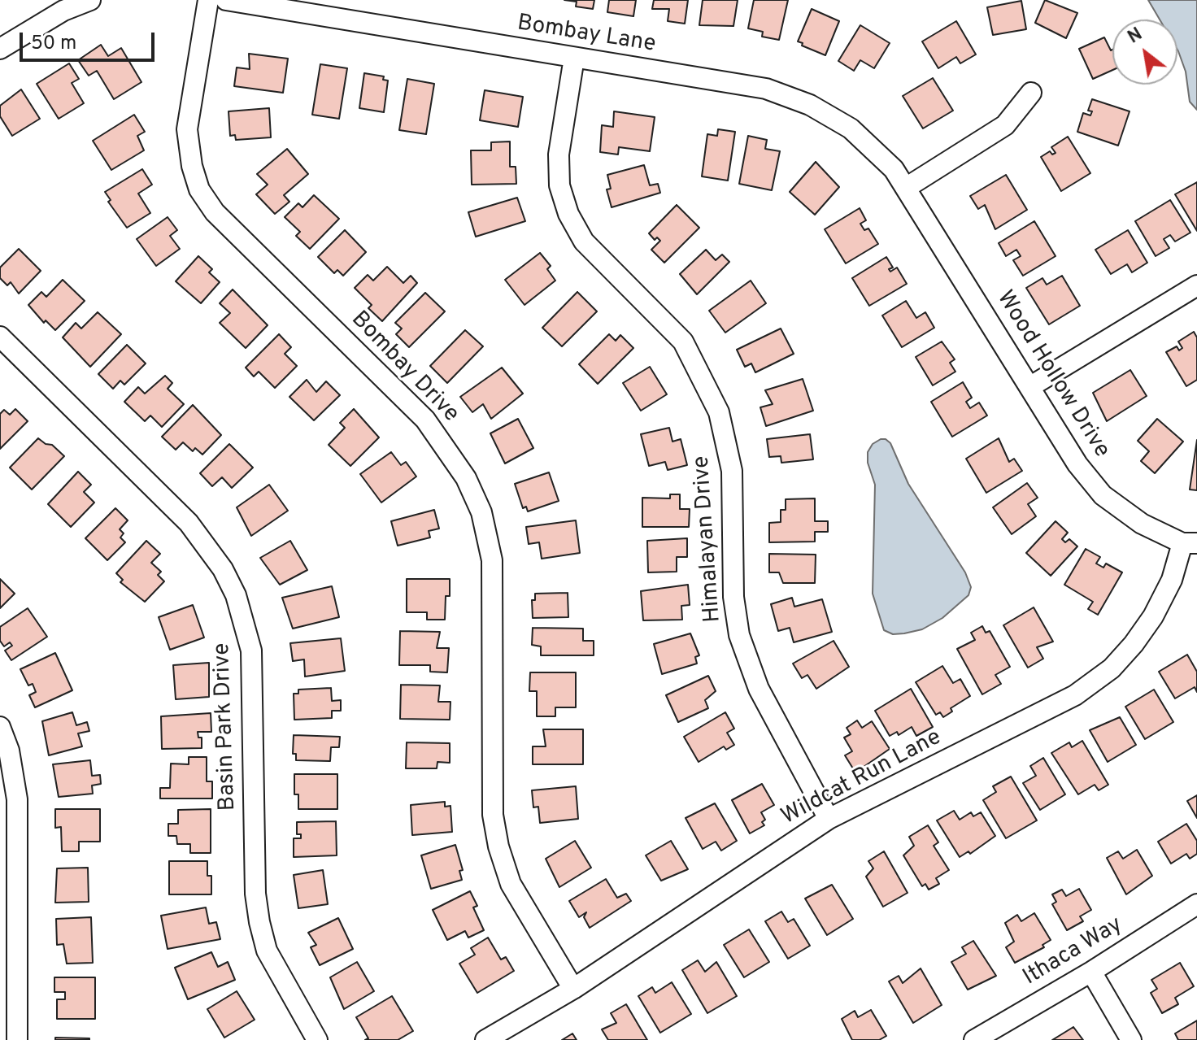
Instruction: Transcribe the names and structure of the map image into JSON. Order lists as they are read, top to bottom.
{
  "streets": {
    "street": [
      "Bombay Lane",
      "Bombay Drive",
      "Wood Hollow Drive",
      "Himalayan Drive",
      "Basin Park Drive",
      "Wildcat Run Lane",
      "Ithaca Way"
    ]
  },
  "crossings": [
    ["Bombay Lane", "Wood Hollow Drive"],
    ["Bombay Lane", "Himalayan Drive"],
    ["Bombay Drive", "Wildcat Run Lane"],
    ["Wood Hollow Drive", "Wildcat Run Lane"],
    ["Himalayan Drive", "Wildcat Run Lane"]
  ],
  "scale_bar": "50 m",
  "north": "top left"
}
